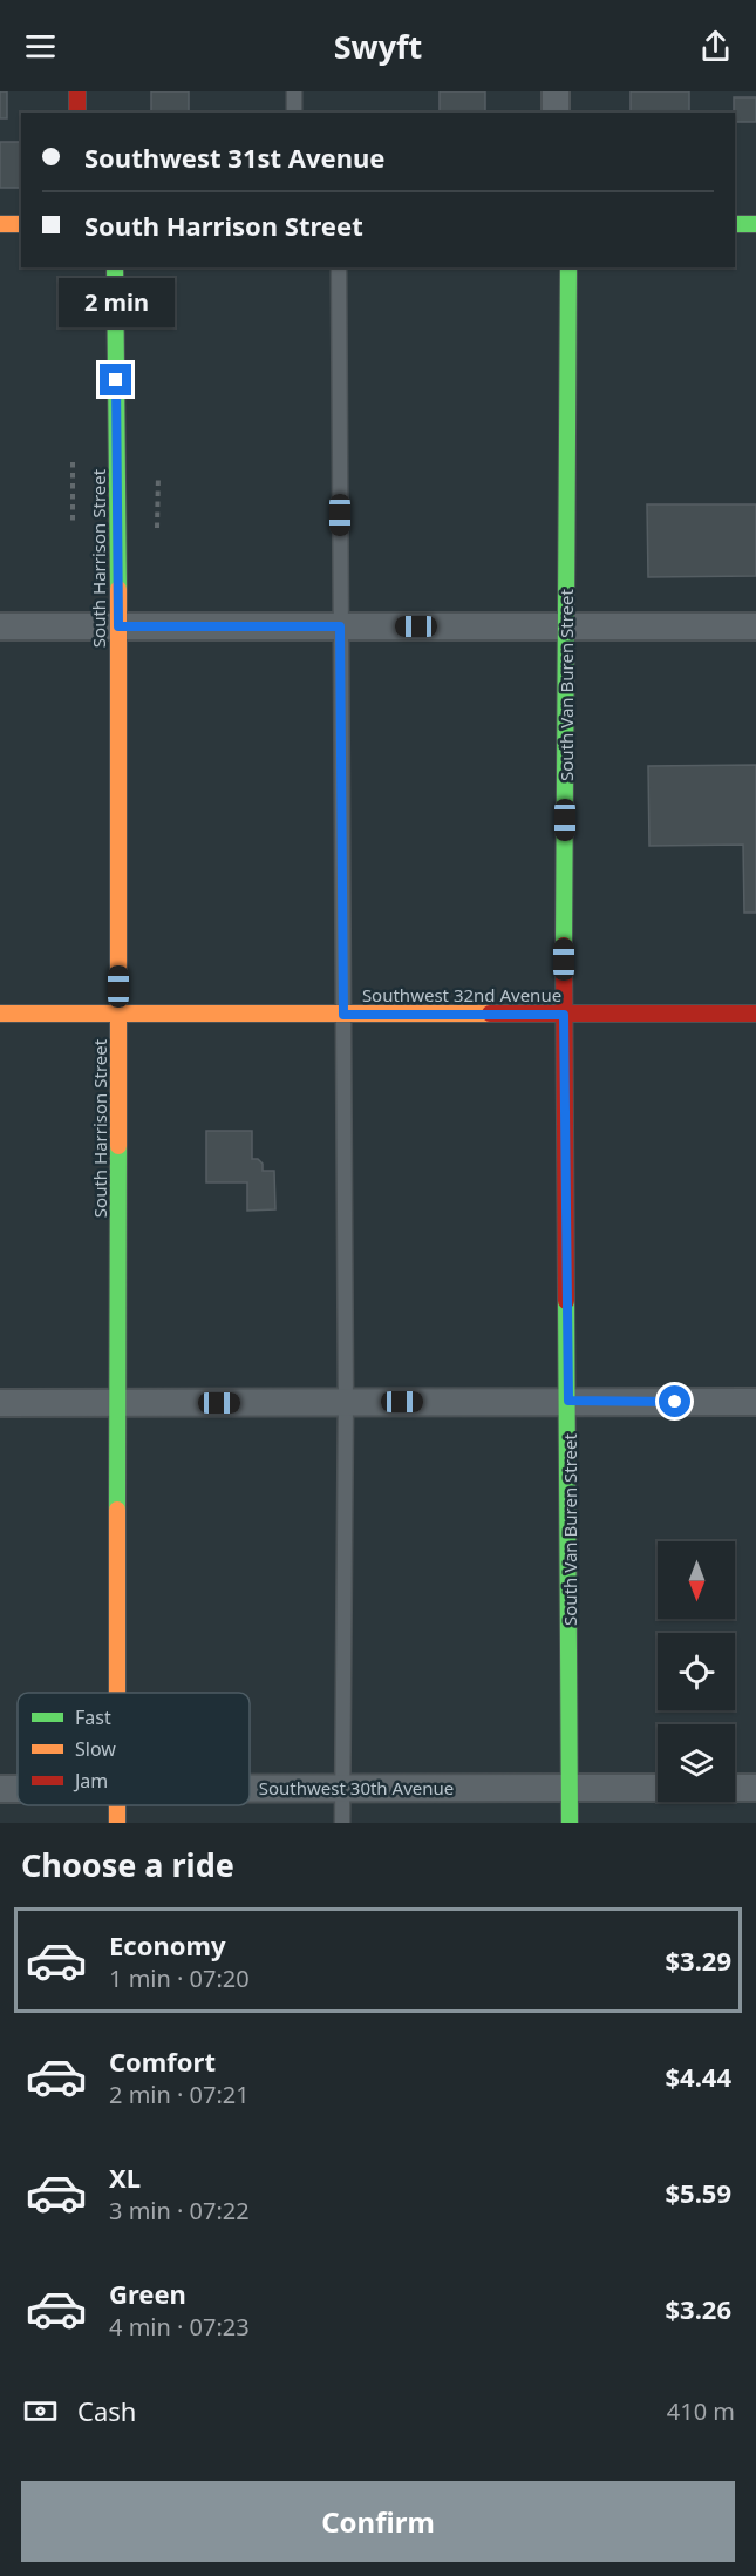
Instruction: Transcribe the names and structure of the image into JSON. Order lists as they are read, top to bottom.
{
  "streets": {
    "street": [
      "South Harrison Street",
      "South Van Buren Street",
      "Southwest 32nd Avenue",
      "Southwest 30th Avenue"
    ]
  },
  "crossings": [
    ["South Harrison Street", "Southwest 32nd Avenue"],
    ["South Van Buren Street", "Southwest 32nd Avenue"],
    ["South Van Buren Street", "Southwest 30th Avenue"]
  ],
  "legend": ["Fast", "Slow", "Jam"],
  "north": "bottom",
  "page": {
    "header": "Swyft",
    "banner": ["Southwest 31st Avenue", "South Harrison Street"],
    "bubble": "2 min",
    "heading": "Choose a ride",
    "list": [
      {
        "name": "Economy",
        "note": "1 min · 07:20",
        "value": "$3.29"
      },
      {
        "name": "Comfort",
        "note": "2 min · 07:21",
        "value": "$4.44"
      },
      {
        "name": "XL",
        "note": "3 min · 07:22",
        "value": "$5.59"
      },
      {
        "name": "Green",
        "note": "4 min · 07:23",
        "value": "$3.26"
      }
    ],
    "pay": ["Cash", "410 m"],
    "buttons": "Confirm"
  }
}
